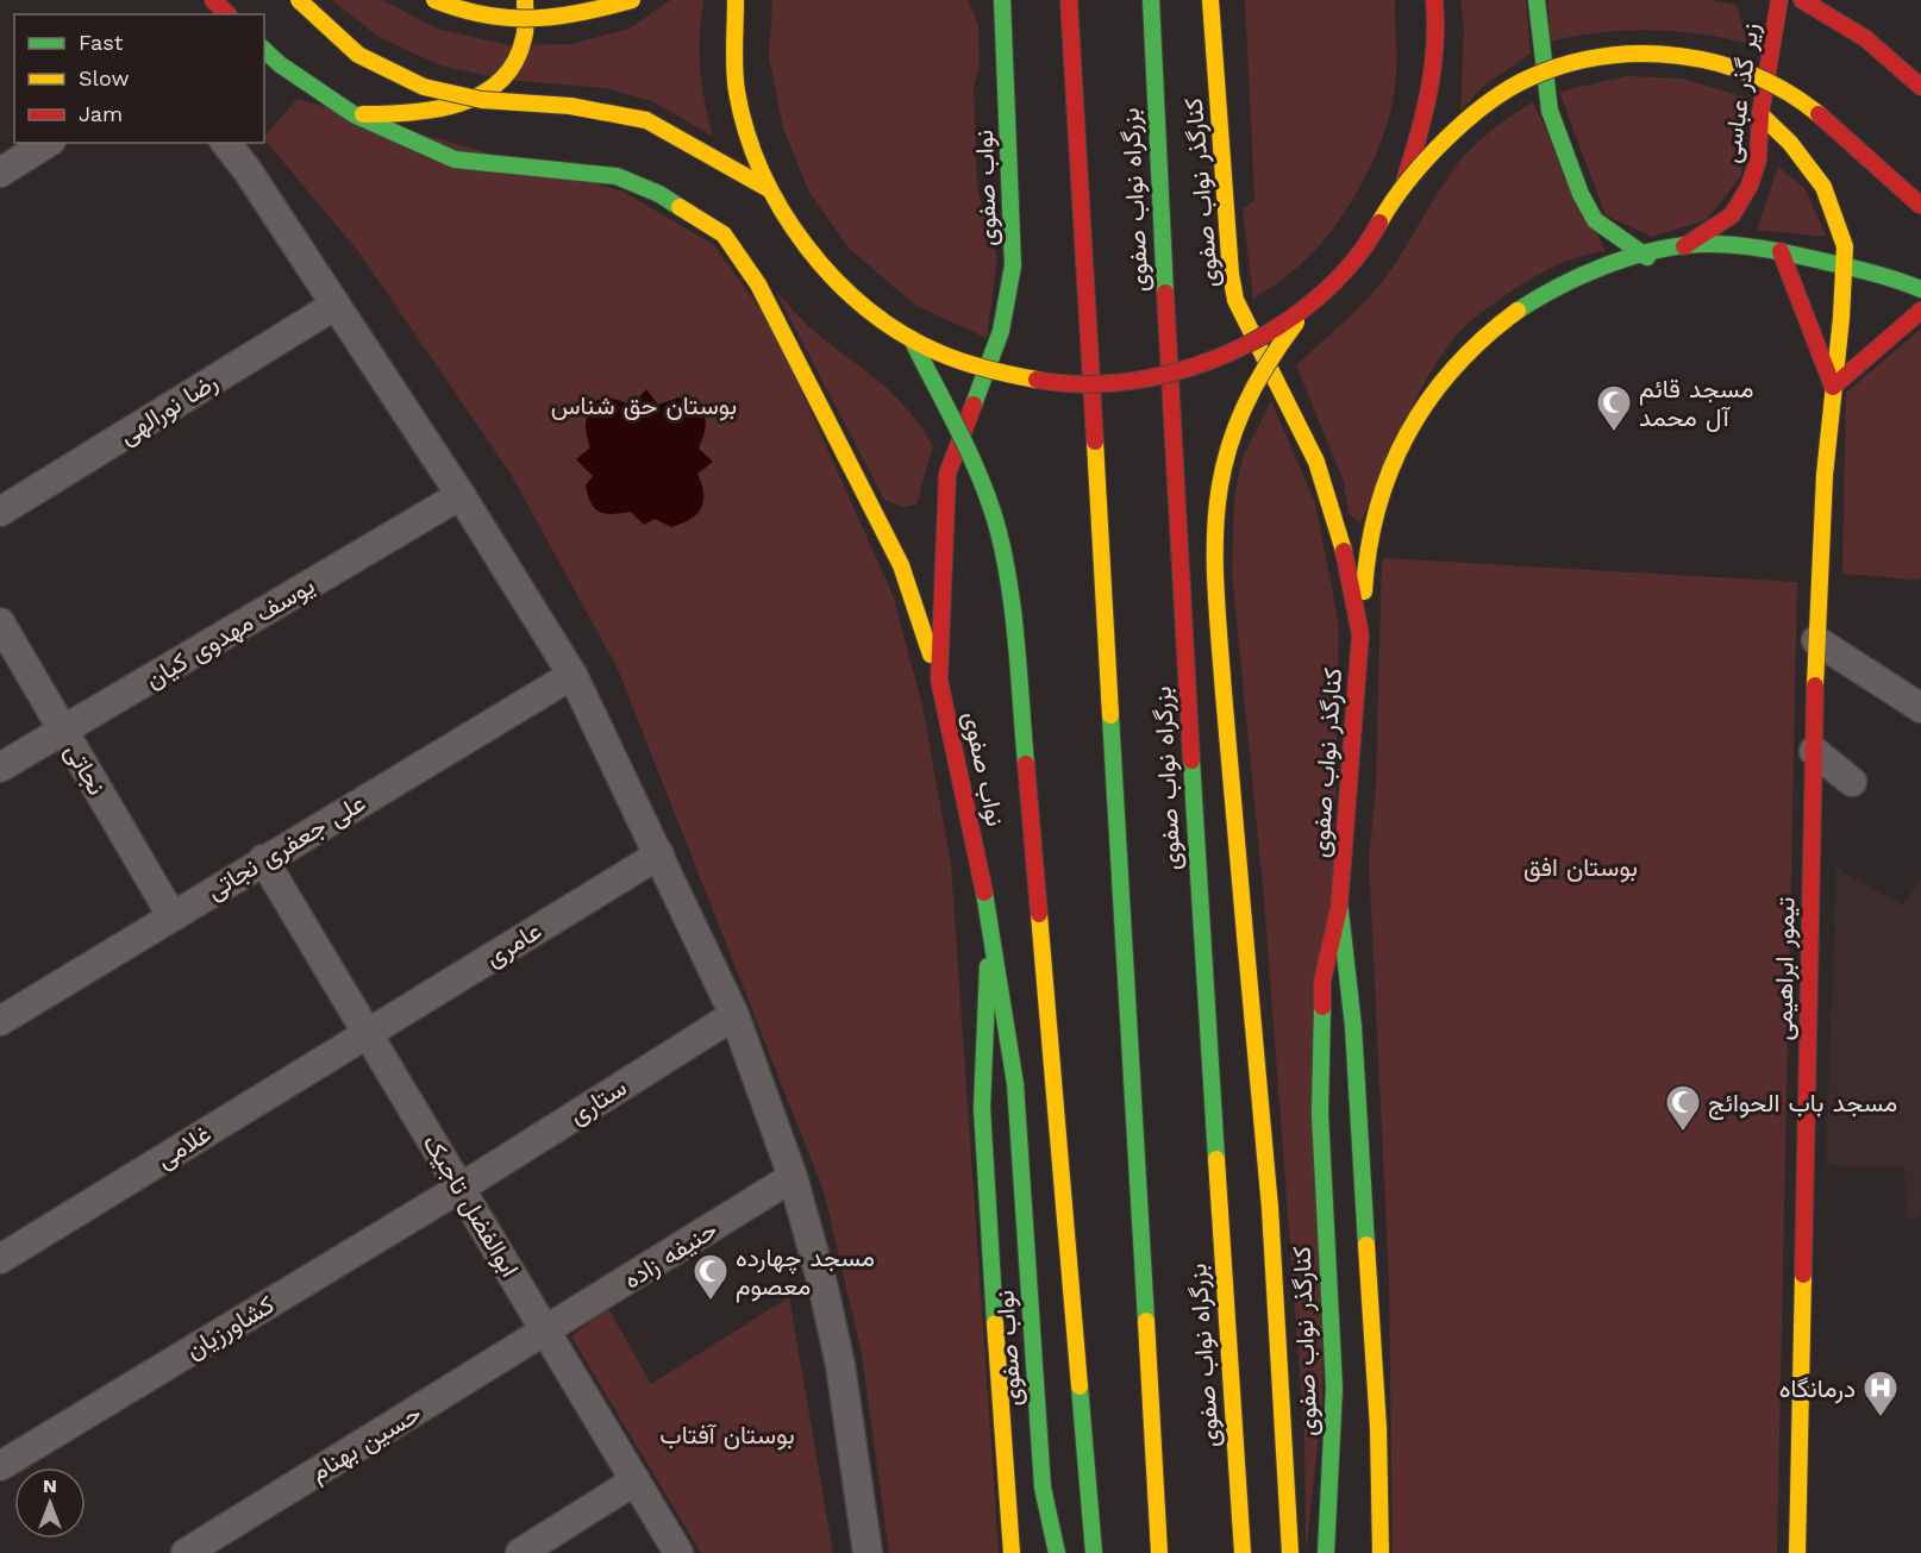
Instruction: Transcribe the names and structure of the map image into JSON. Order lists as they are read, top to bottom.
{
  "streets": {
    "main road": [
      "زیر گذر عباسی",
      "نواب صفوی",
      "کنارگذر نواب صفوی",
      "بزرگراه نواب صفوی",
      "تیمور ابراهیمی"
    ],
    "street": [
      "رضا نورالهی",
      "یوسف مهدوی کیان",
      "نجاتی",
      "علی جعفری نجاتی",
      "عامری",
      "ستاری",
      "غلامی",
      "ابوالفضل تاجیک",
      "حنیفه زاده",
      "کشاورزیان",
      "حسین بهنام"
    ]
  },
  "crossings": [
    ["زیر گذر عباسی", "تیمور ابراهیمی"],
    ["یوسف مهدوی کیان", "نجاتی"],
    ["نجاتی", "علی جعفری نجاتی"],
    ["علی جعفری نجاتی", "ابوالفضل تاجیک"],
    ["عامری", "غلامی"],
    ["عامری", "ابوالفضل تاجیک"],
    ["ستاری", "ابوالفضل تاجیک"],
    ["ستاری", "کشاورزیان"],
    ["غلامی", "ابوالفضل تاجیک"],
    ["ابوالفضل تاجیک", "حنیفه زاده"],
    ["ابوالفضل تاجیک", "کشاورزیان"],
    ["ابوالفضل تاجیک", "حسین بهنام"],
    ["حنیفه زاده", "حسین بهنام"]
  ],
  "parks": ["بوستان حق شناس", "بوستان افق", "بوستان آفتاب"],
  "places": {
    "mosque": ["مسجد قائم آل محمد", "مسجد باب الحوائج", "مسجد چهارده معصوم"],
    "hospital": ["درمانگاه"]
  },
  "legend": ["Fast", "Slow", "Jam"],
  "north": "top"
}
